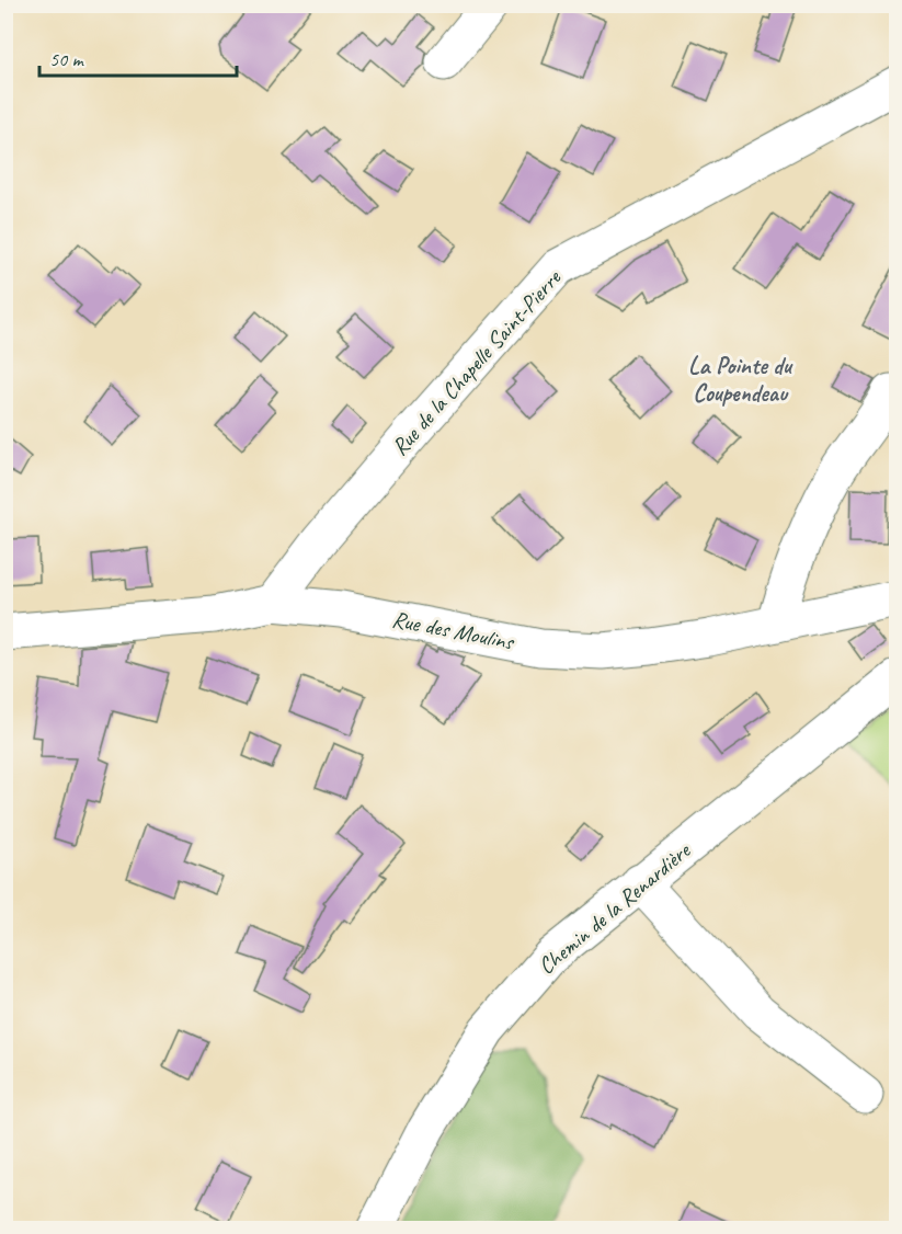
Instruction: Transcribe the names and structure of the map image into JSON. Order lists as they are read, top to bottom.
{
  "streets": {
    "street": ["Rue de la Chapelle Saint-Pierre", "Rue des Moulins", "Chemin de la Renardière"]
  },
  "crossings": [
    ["Rue de la Chapelle Saint-Pierre", "Rue des Moulins"]
  ],
  "districts": ["La Pointe du Coupendeau"],
  "scale_bar": "50 m"
}
